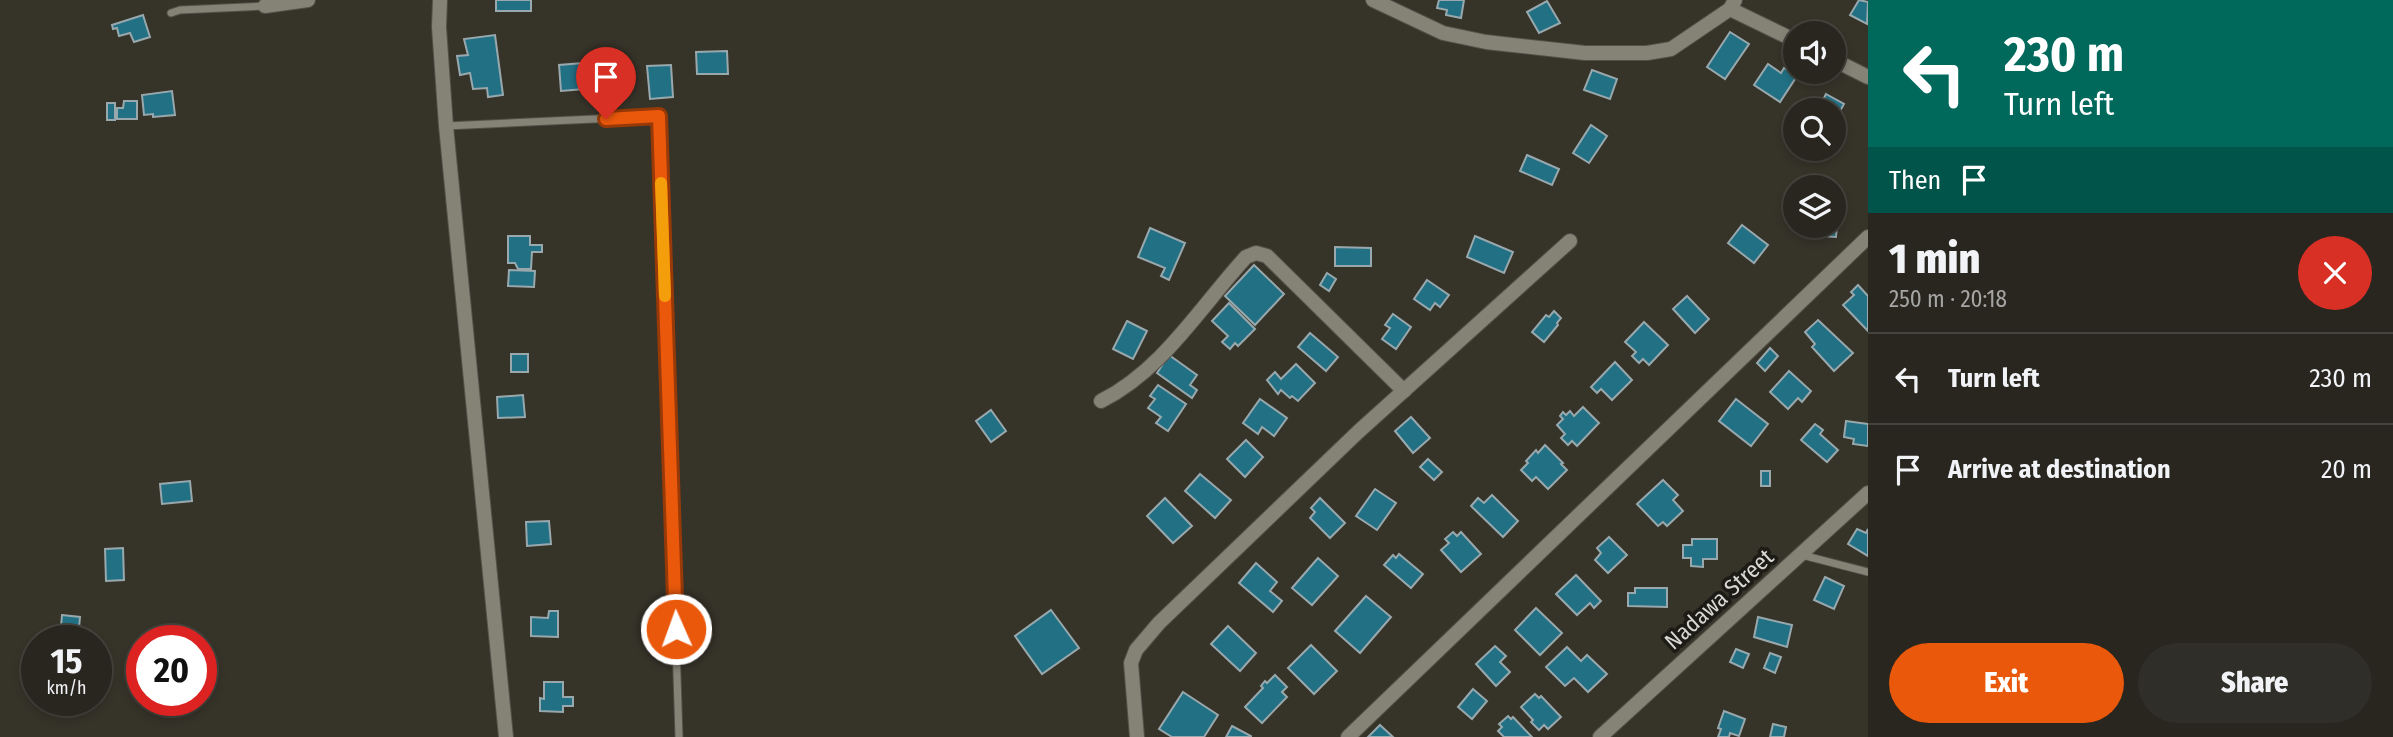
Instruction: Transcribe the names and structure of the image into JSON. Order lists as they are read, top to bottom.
{
  "streets": {
    "street": ["Nadawa Street"]
  },
  "page": {
    "turn": ["230 m", "Turn left"],
    "then": "Then",
    "heading": ["1 min", "250 m · 20:18"],
    "list": [
      {
        "name": "Turn left",
        "value": "230 m"
      },
      {
        "name": "Arrive at destination",
        "value": "20 m"
      }
    ],
    "speed": "15 km/h",
    "limit": "20",
    "buttons": ["Exit", "Share"]
  }
}
